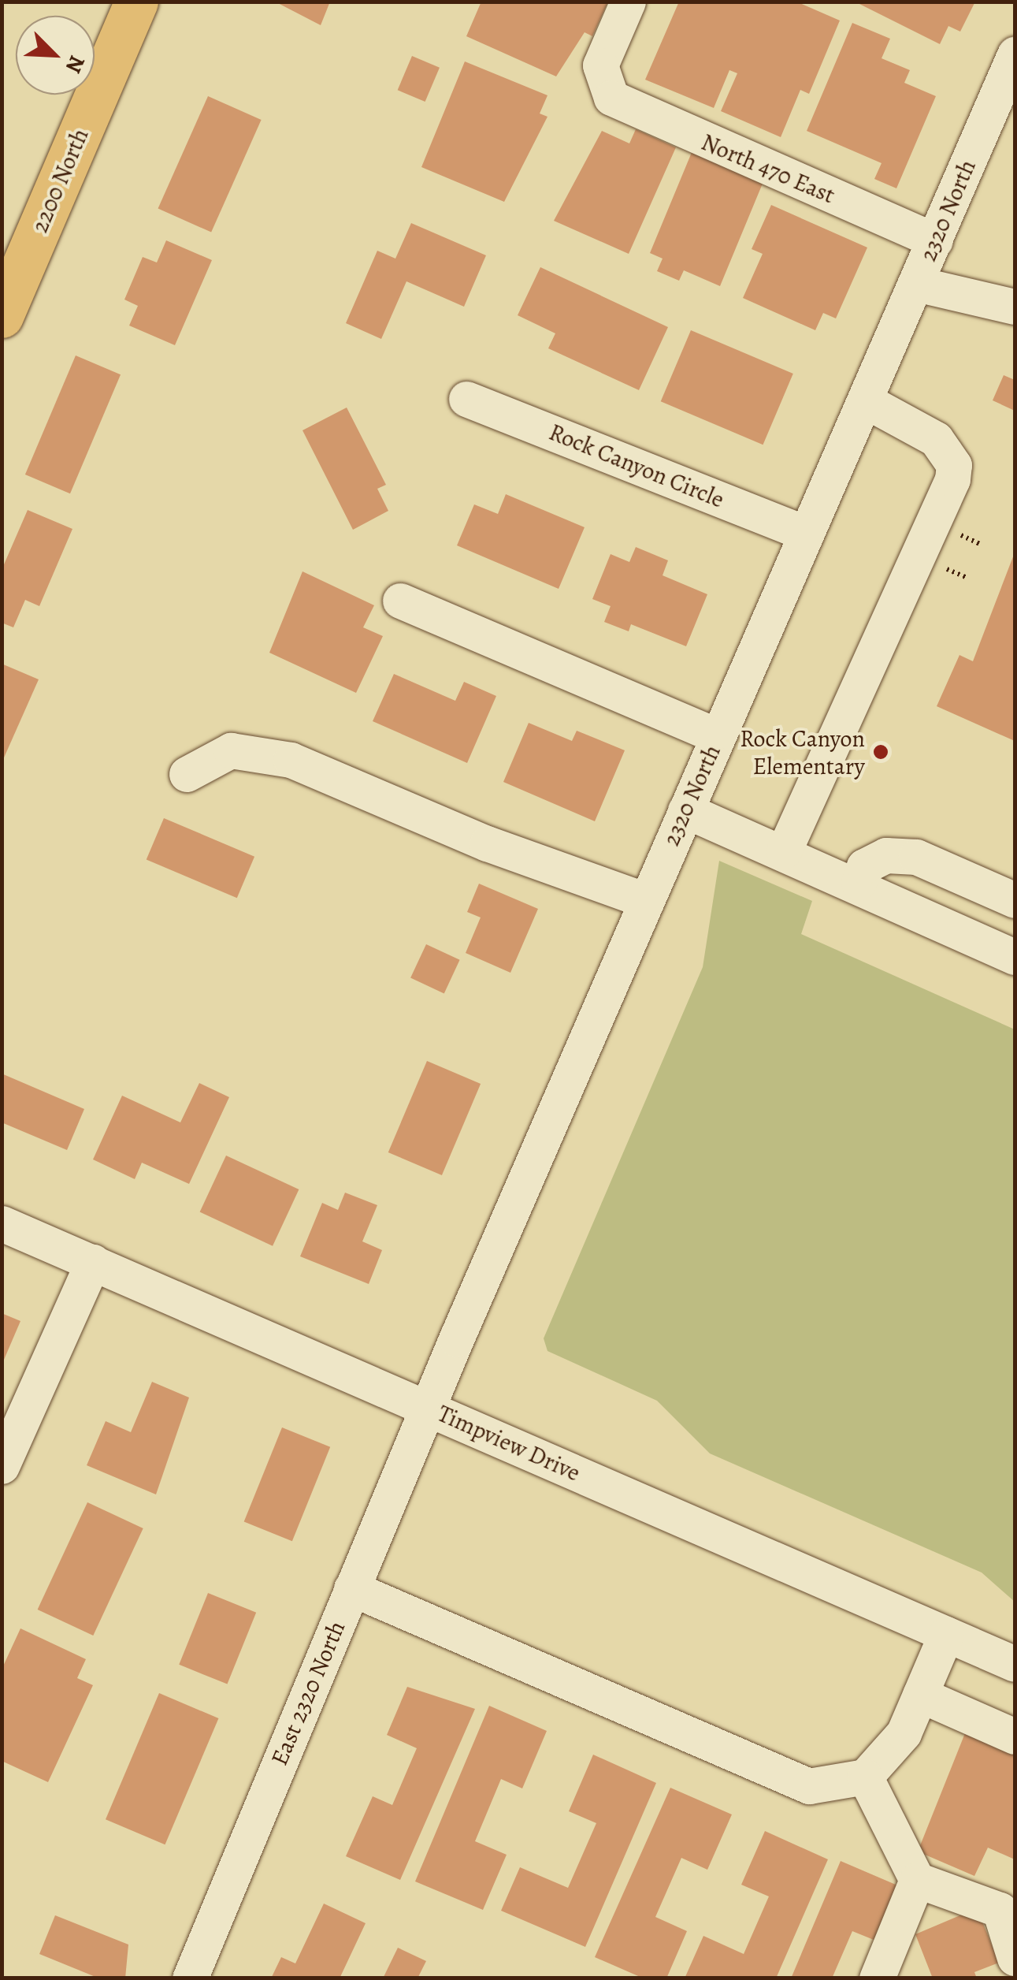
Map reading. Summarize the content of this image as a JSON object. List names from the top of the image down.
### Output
{
  "streets": {
    "main road": ["2200 North"],
    "street": [
      "North 470 East",
      "2320 North",
      "Rock Canyon Circle",
      "Timpview Drive",
      "East 2320 North"
    ]
  },
  "crossings": [
    ["North 470 East", "2320 North"],
    ["2320 North", "Rock Canyon Circle"],
    ["2320 North", "Timpview Drive"],
    ["2320 North", "East 2320 North"],
    ["Timpview Drive", "East 2320 North"]
  ],
  "places": ["Rock Canyon Elementary"],
  "north": "bottom right"
}
